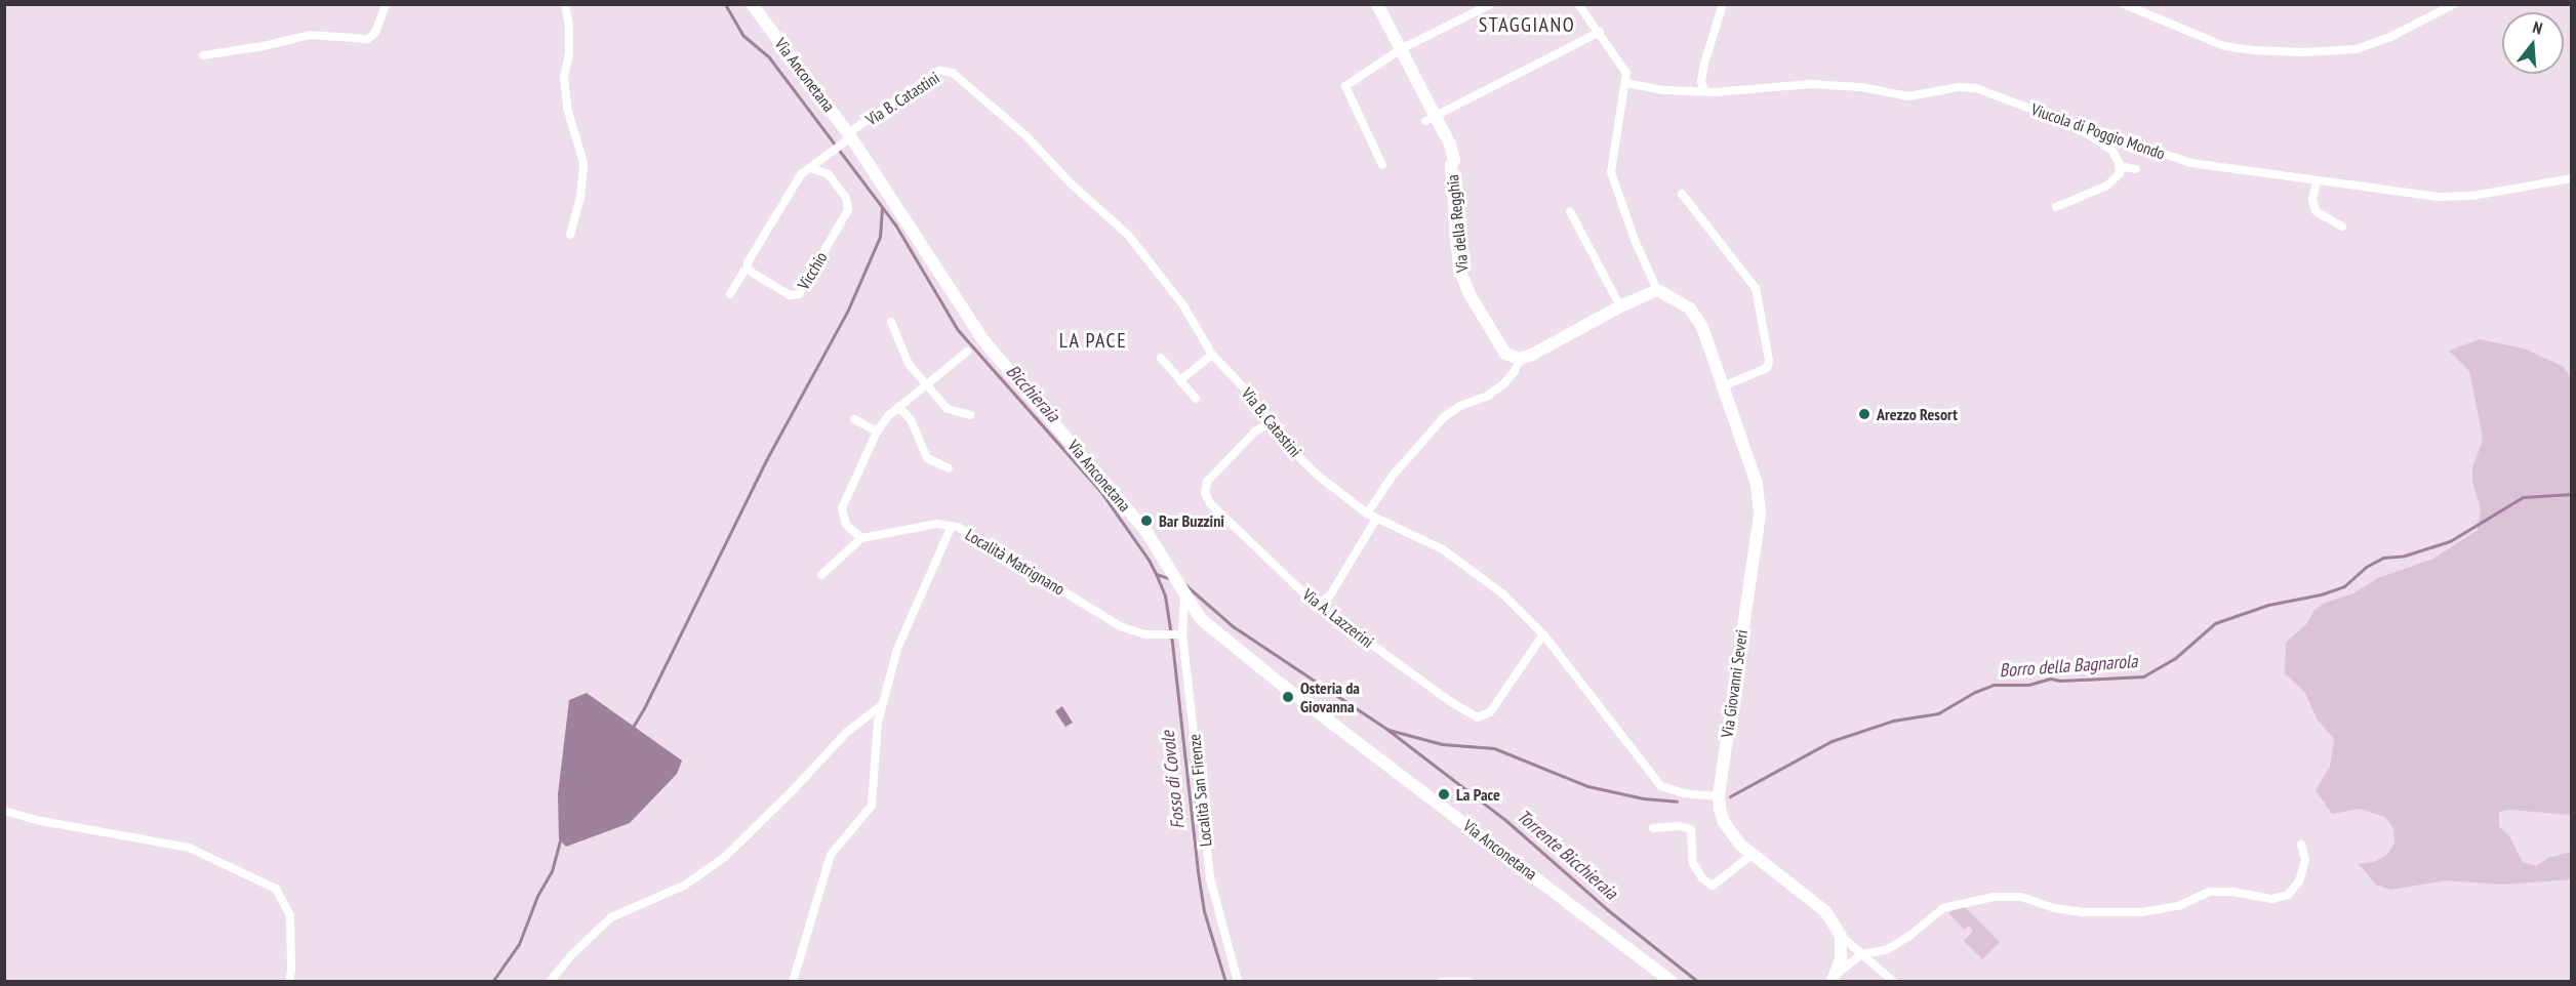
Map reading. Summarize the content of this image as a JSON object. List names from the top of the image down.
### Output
{
  "streets": {
    "main road": ["Via Anconetana", "Via della Regghia", "Via Giovanni Severi"],
    "street": [
      "Via B. Catastini",
      "Viucola di Poggio Mondo",
      "Vicchio",
      "Località Matrignano",
      "Via A. Lazzerini",
      "Località San Firenze"
    ]
  },
  "crossings": [
    ["Via Anconetana", "Via B. Catastini"],
    ["Via Anconetana", "Località San Firenze"],
    ["Via B. Catastini", "Via A. Lazzerini"],
    ["Via B. Catastini", "Via Giovanni Severi"],
    ["Località Matrignano", "Località San Firenze"]
  ],
  "districts": ["STAGGIANO", "LA PACE"],
  "water": [
    "Bicchieraia",
    "Borro della Bagnarola",
    "Fosso di Covole",
    "Torrente Bicchieraia"
  ],
  "places": [
    "Arezzo Resort",
    "Bar Buzzini",
    "Osteria da Giovanna",
    "La Pace"
  ],
  "north": "top"
}
